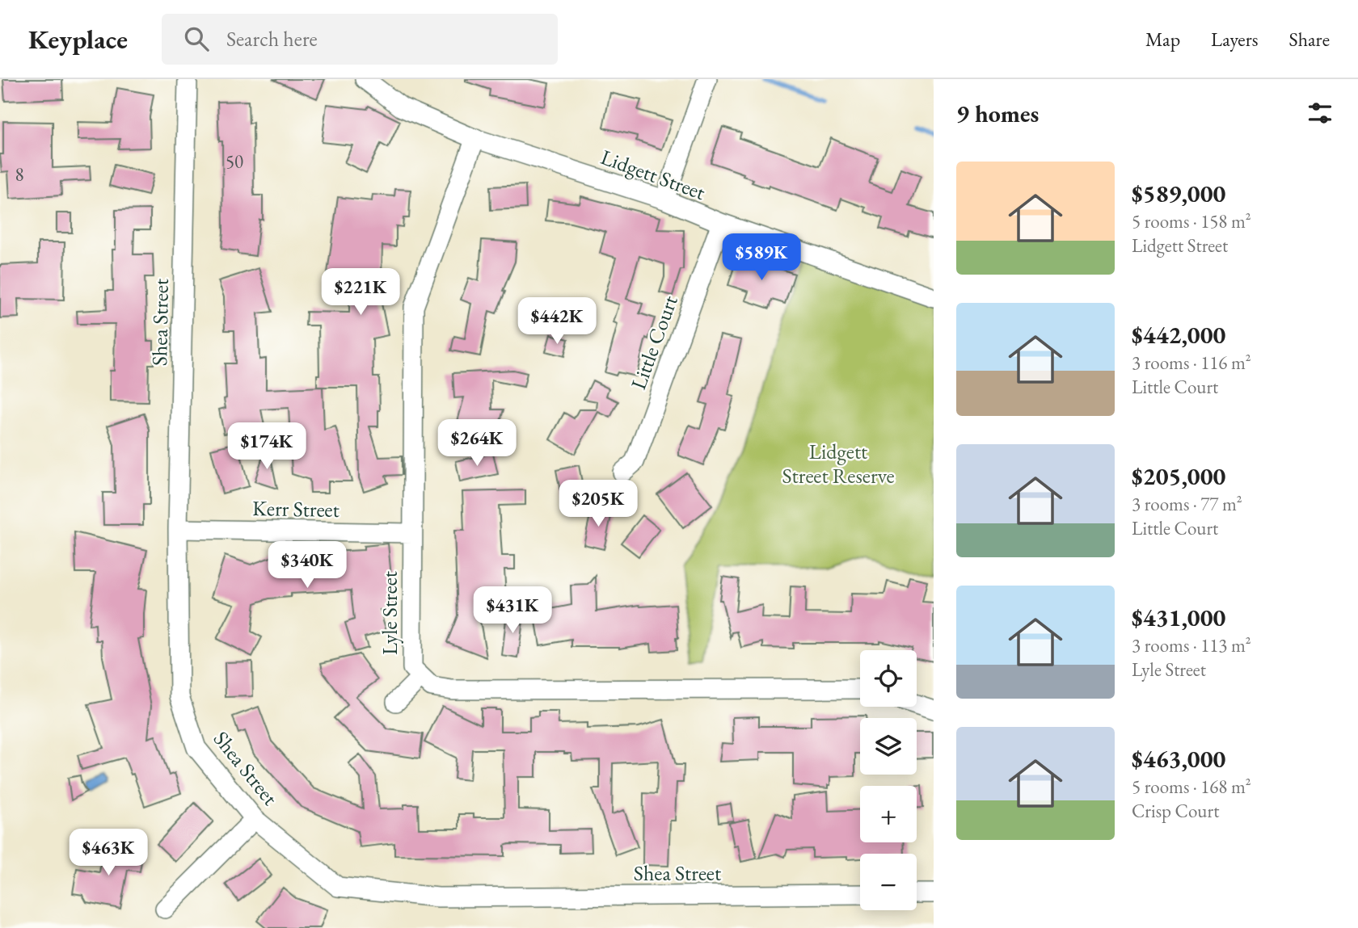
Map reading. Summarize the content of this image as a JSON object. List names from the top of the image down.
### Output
{
  "streets": {
    "street": [
      "Lidgett Street",
      "Shea Street",
      "Little Court",
      "Kerr Street",
      "Lyle Street"
    ]
  },
  "crossings": [
    ["Lidgett Street", "Little Court"],
    ["Lidgett Street", "Lyle Street"],
    ["Shea Street", "Kerr Street"],
    ["Kerr Street", "Lyle Street"]
  ],
  "parks": ["Lidgett Street Reserve"],
  "house_numbers": ["50", "8"],
  "page": {
    "header": "Keyplace",
    "search": "Search here",
    "nav": ["Map", "Layers", "Share"],
    "heading": "9 homes",
    "list": [
      {
        "name": "$589,000",
        "note": "5 rooms · 158 m² · Lidgett Street"
      },
      {
        "name": "$442,000",
        "note": "3 rooms · 116 m² · Little Court"
      },
      {
        "name": "$205,000",
        "note": "3 rooms · 77 m² · Little Court"
      },
      {
        "name": "$431,000",
        "note": "3 rooms · 113 m² · Lyle Street"
      },
      {
        "name": "$463,000",
        "note": "5 rooms · 168 m² · Crisp Court"
      }
    ],
    "price": [
      "$589K",
      "$221K",
      "$442K",
      "$264K",
      "$174K",
      "$205K",
      "$340K",
      "$431K",
      "$463K"
    ],
    "map_buttons": ["+", "−"]
  }
}
